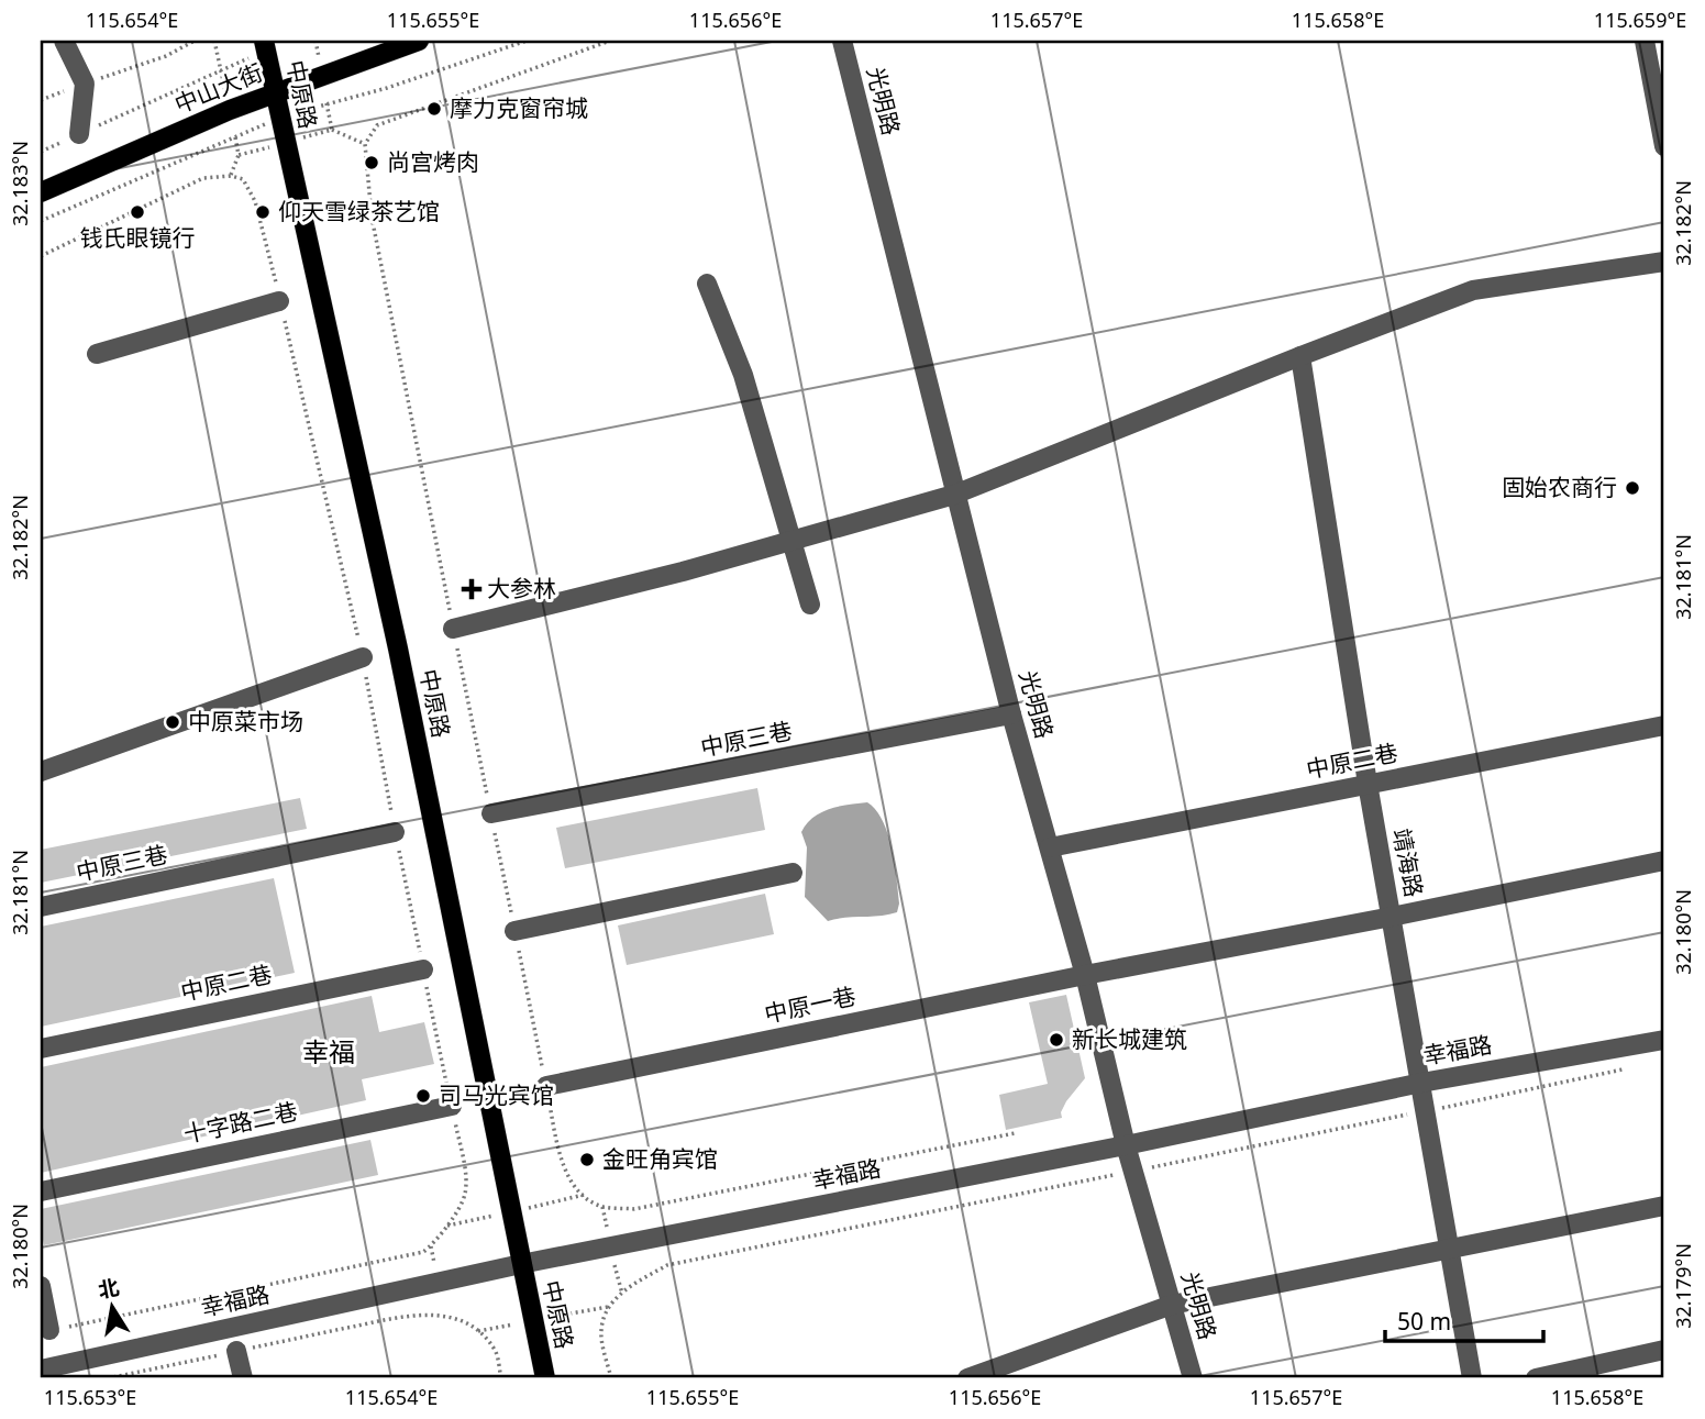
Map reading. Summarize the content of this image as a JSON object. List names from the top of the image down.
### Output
{
  "streets": {
    "main road": ["中山大街", "中原路"],
    "street": [
      "光明路",
      "中原三巷",
      "中原二巷",
      "靖海路",
      "中原一巷",
      "幸福路",
      "十字路二巷"
    ]
  },
  "crossings": [
    ["中山大街", "中原路"],
    ["中原路", "幸福路"],
    ["光明路", "中原三巷"],
    ["光明路", "中原二巷"],
    ["光明路", "中原一巷"],
    ["光明路", "幸福路"],
    ["中原二巷", "靖海路"],
    ["靖海路", "中原一巷"],
    ["靖海路", "幸福路"]
  ],
  "districts": ["幸福"],
  "places": {
    "other": [
      "摩力克窗帘城",
      "尚宫烤肉",
      "钱氏眼镜行",
      "仰天雪绿茶艺馆",
      "固始农商行",
      "中原菜市场",
      "新长城建筑",
      "司马光宾馆",
      "金旺角宾馆"
    ],
    "health": ["大参林"]
  },
  "scale_bar": "50 m",
  "north": "top",
  "coordinates": [
    "115.654°E",
    "115.655°E",
    "115.656°E",
    "115.657°E",
    "115.658°E",
    "115.659°E",
    "32.183°N",
    "32.182°N",
    "32.181°N",
    "32.180°N",
    "32.179°N",
    "115.653°E"
  ]
}
